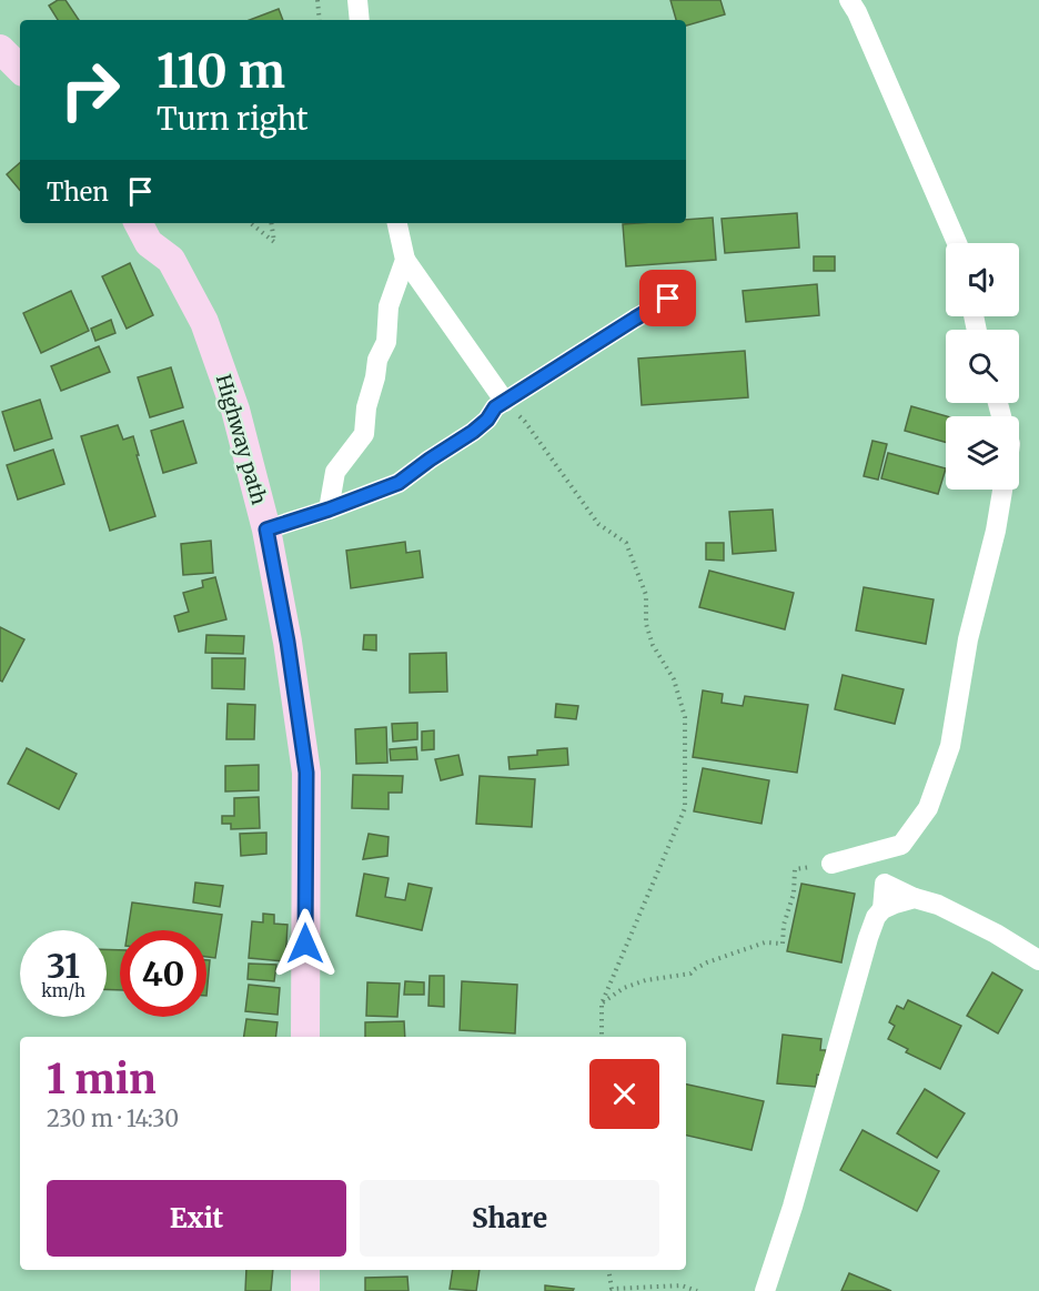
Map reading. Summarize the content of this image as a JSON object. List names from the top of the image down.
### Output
{
  "streets": {
    "street": ["Highway path"]
  },
  "page": {
    "turn": ["110 m", "Turn right"],
    "then": "Then",
    "speed": "31 km/h",
    "limit": "40",
    "heading": ["1 min", "230 m · 14:30"],
    "buttons": ["Exit", "Share"]
  }
}
